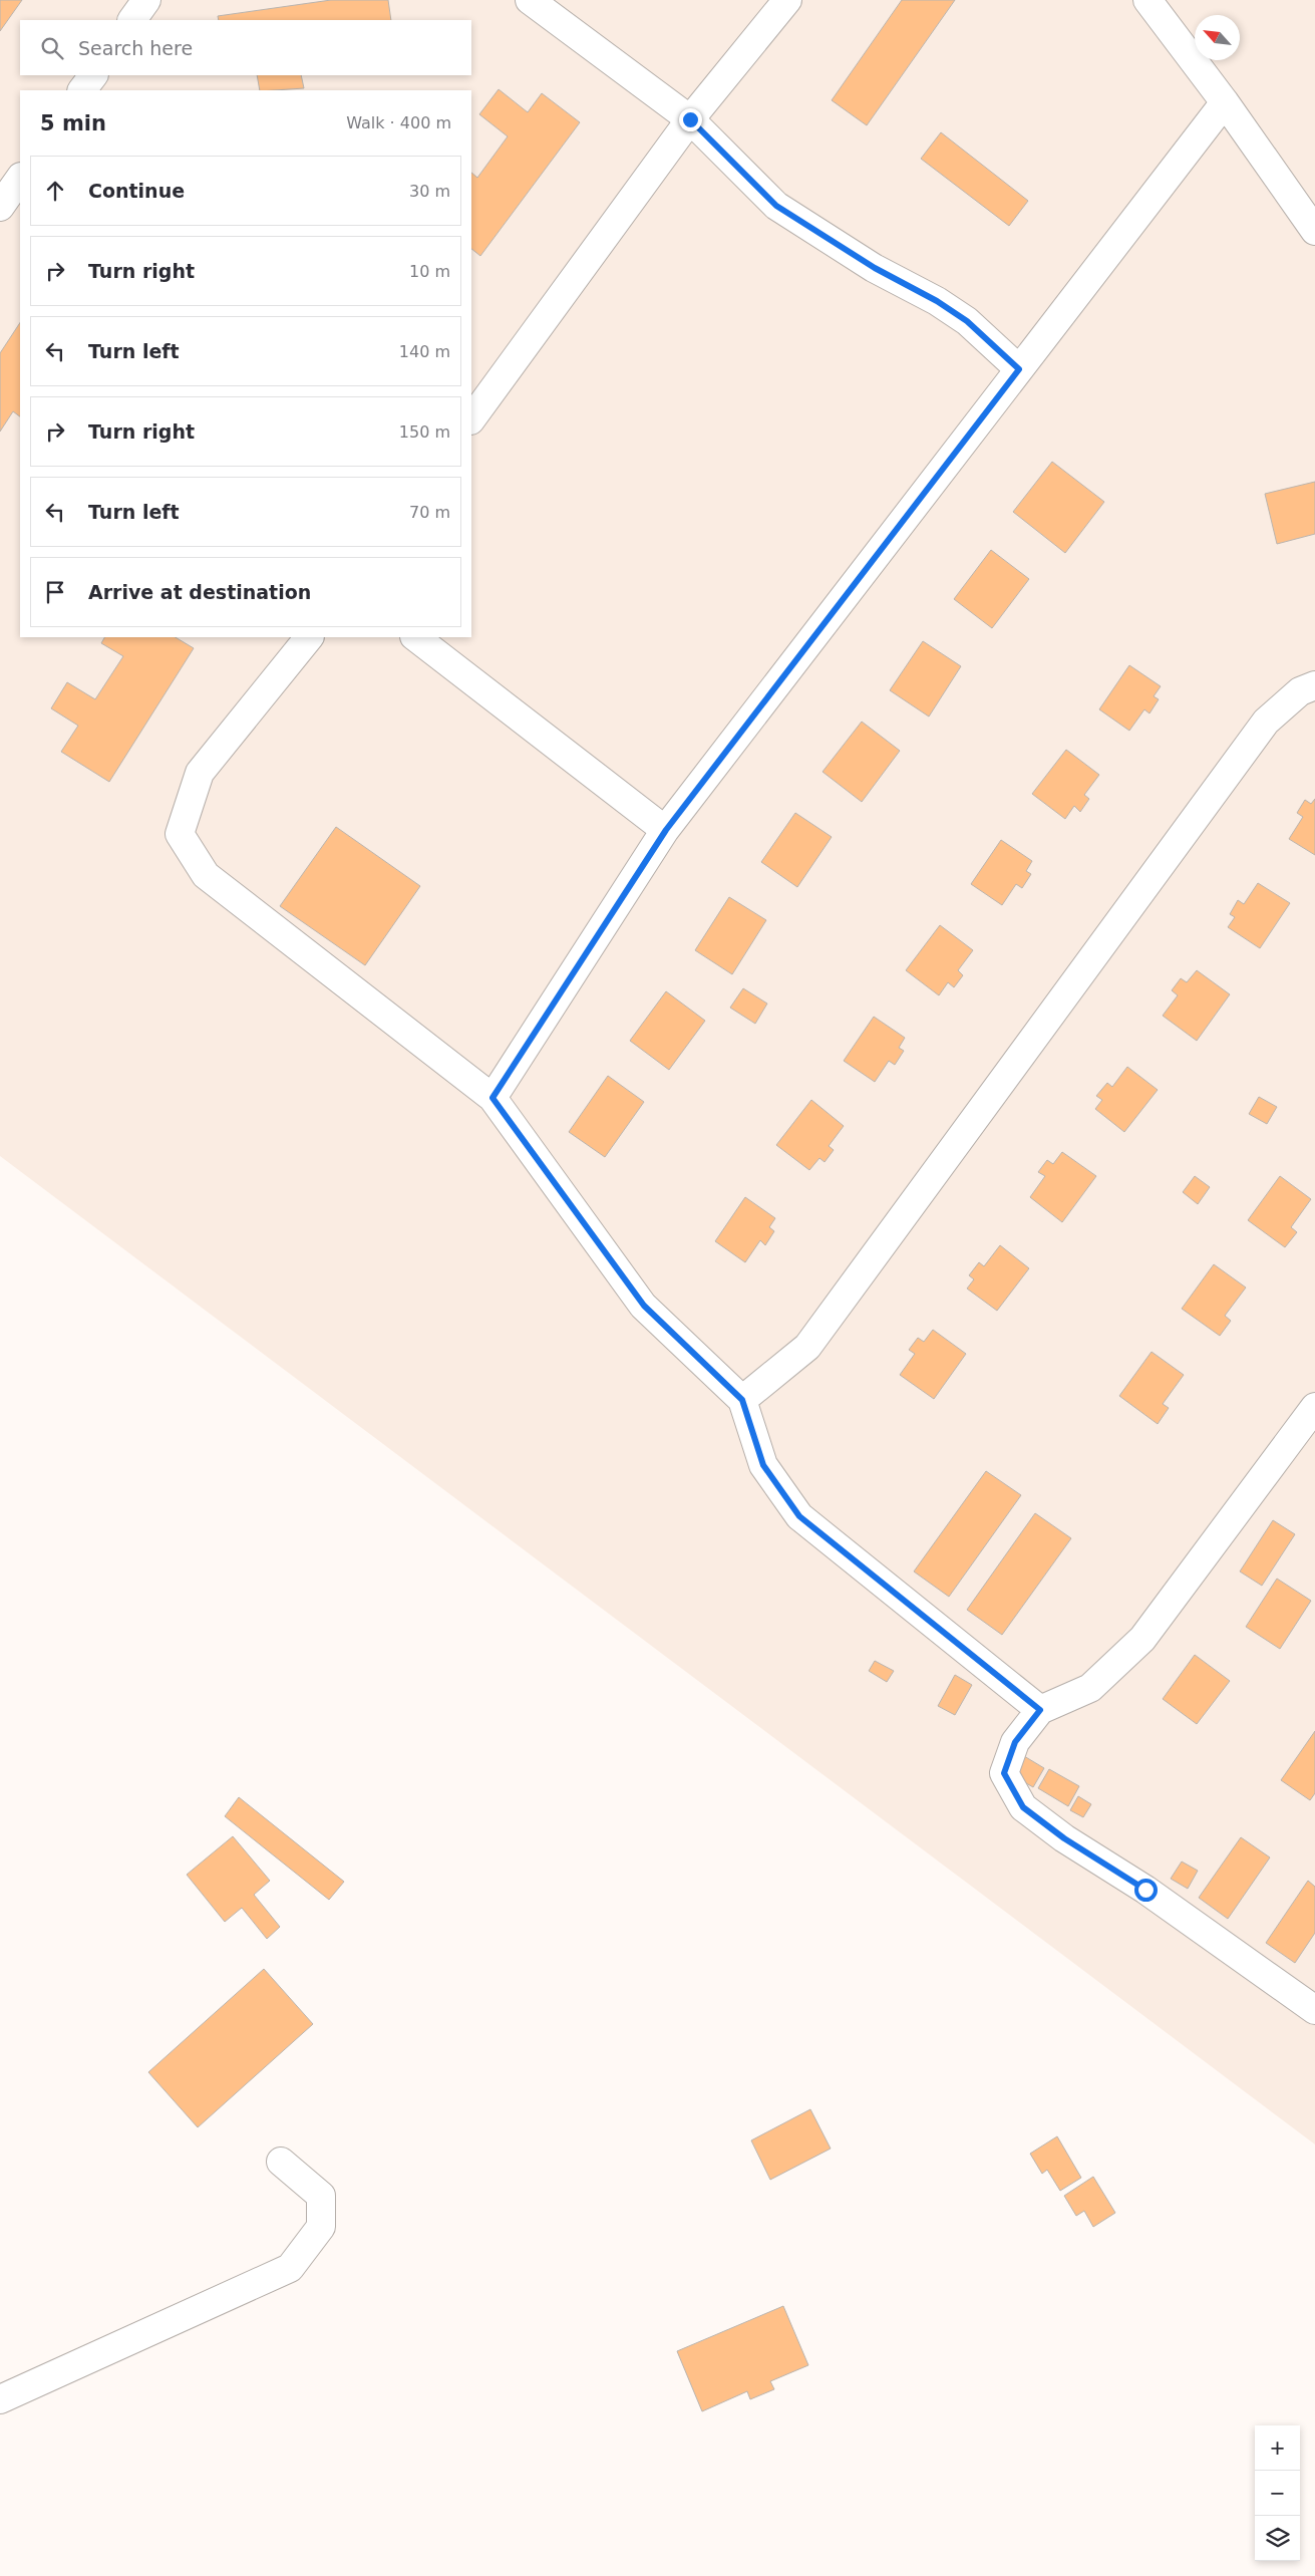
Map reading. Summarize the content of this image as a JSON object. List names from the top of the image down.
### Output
{
  "north": "top left",
  "page": {
    "search": "Search here",
    "heading": ["5 min", "Walk · 400 m"],
    "list": [
      ["Continue", "30 m"],
      ["Turn right", "10 m"],
      ["Turn left", "140 m"],
      ["Turn right", "150 m"],
      ["Turn left", "70 m"],
      "Arrive at destination"
    ],
    "map_buttons": ["+", "−"]
  }
}
